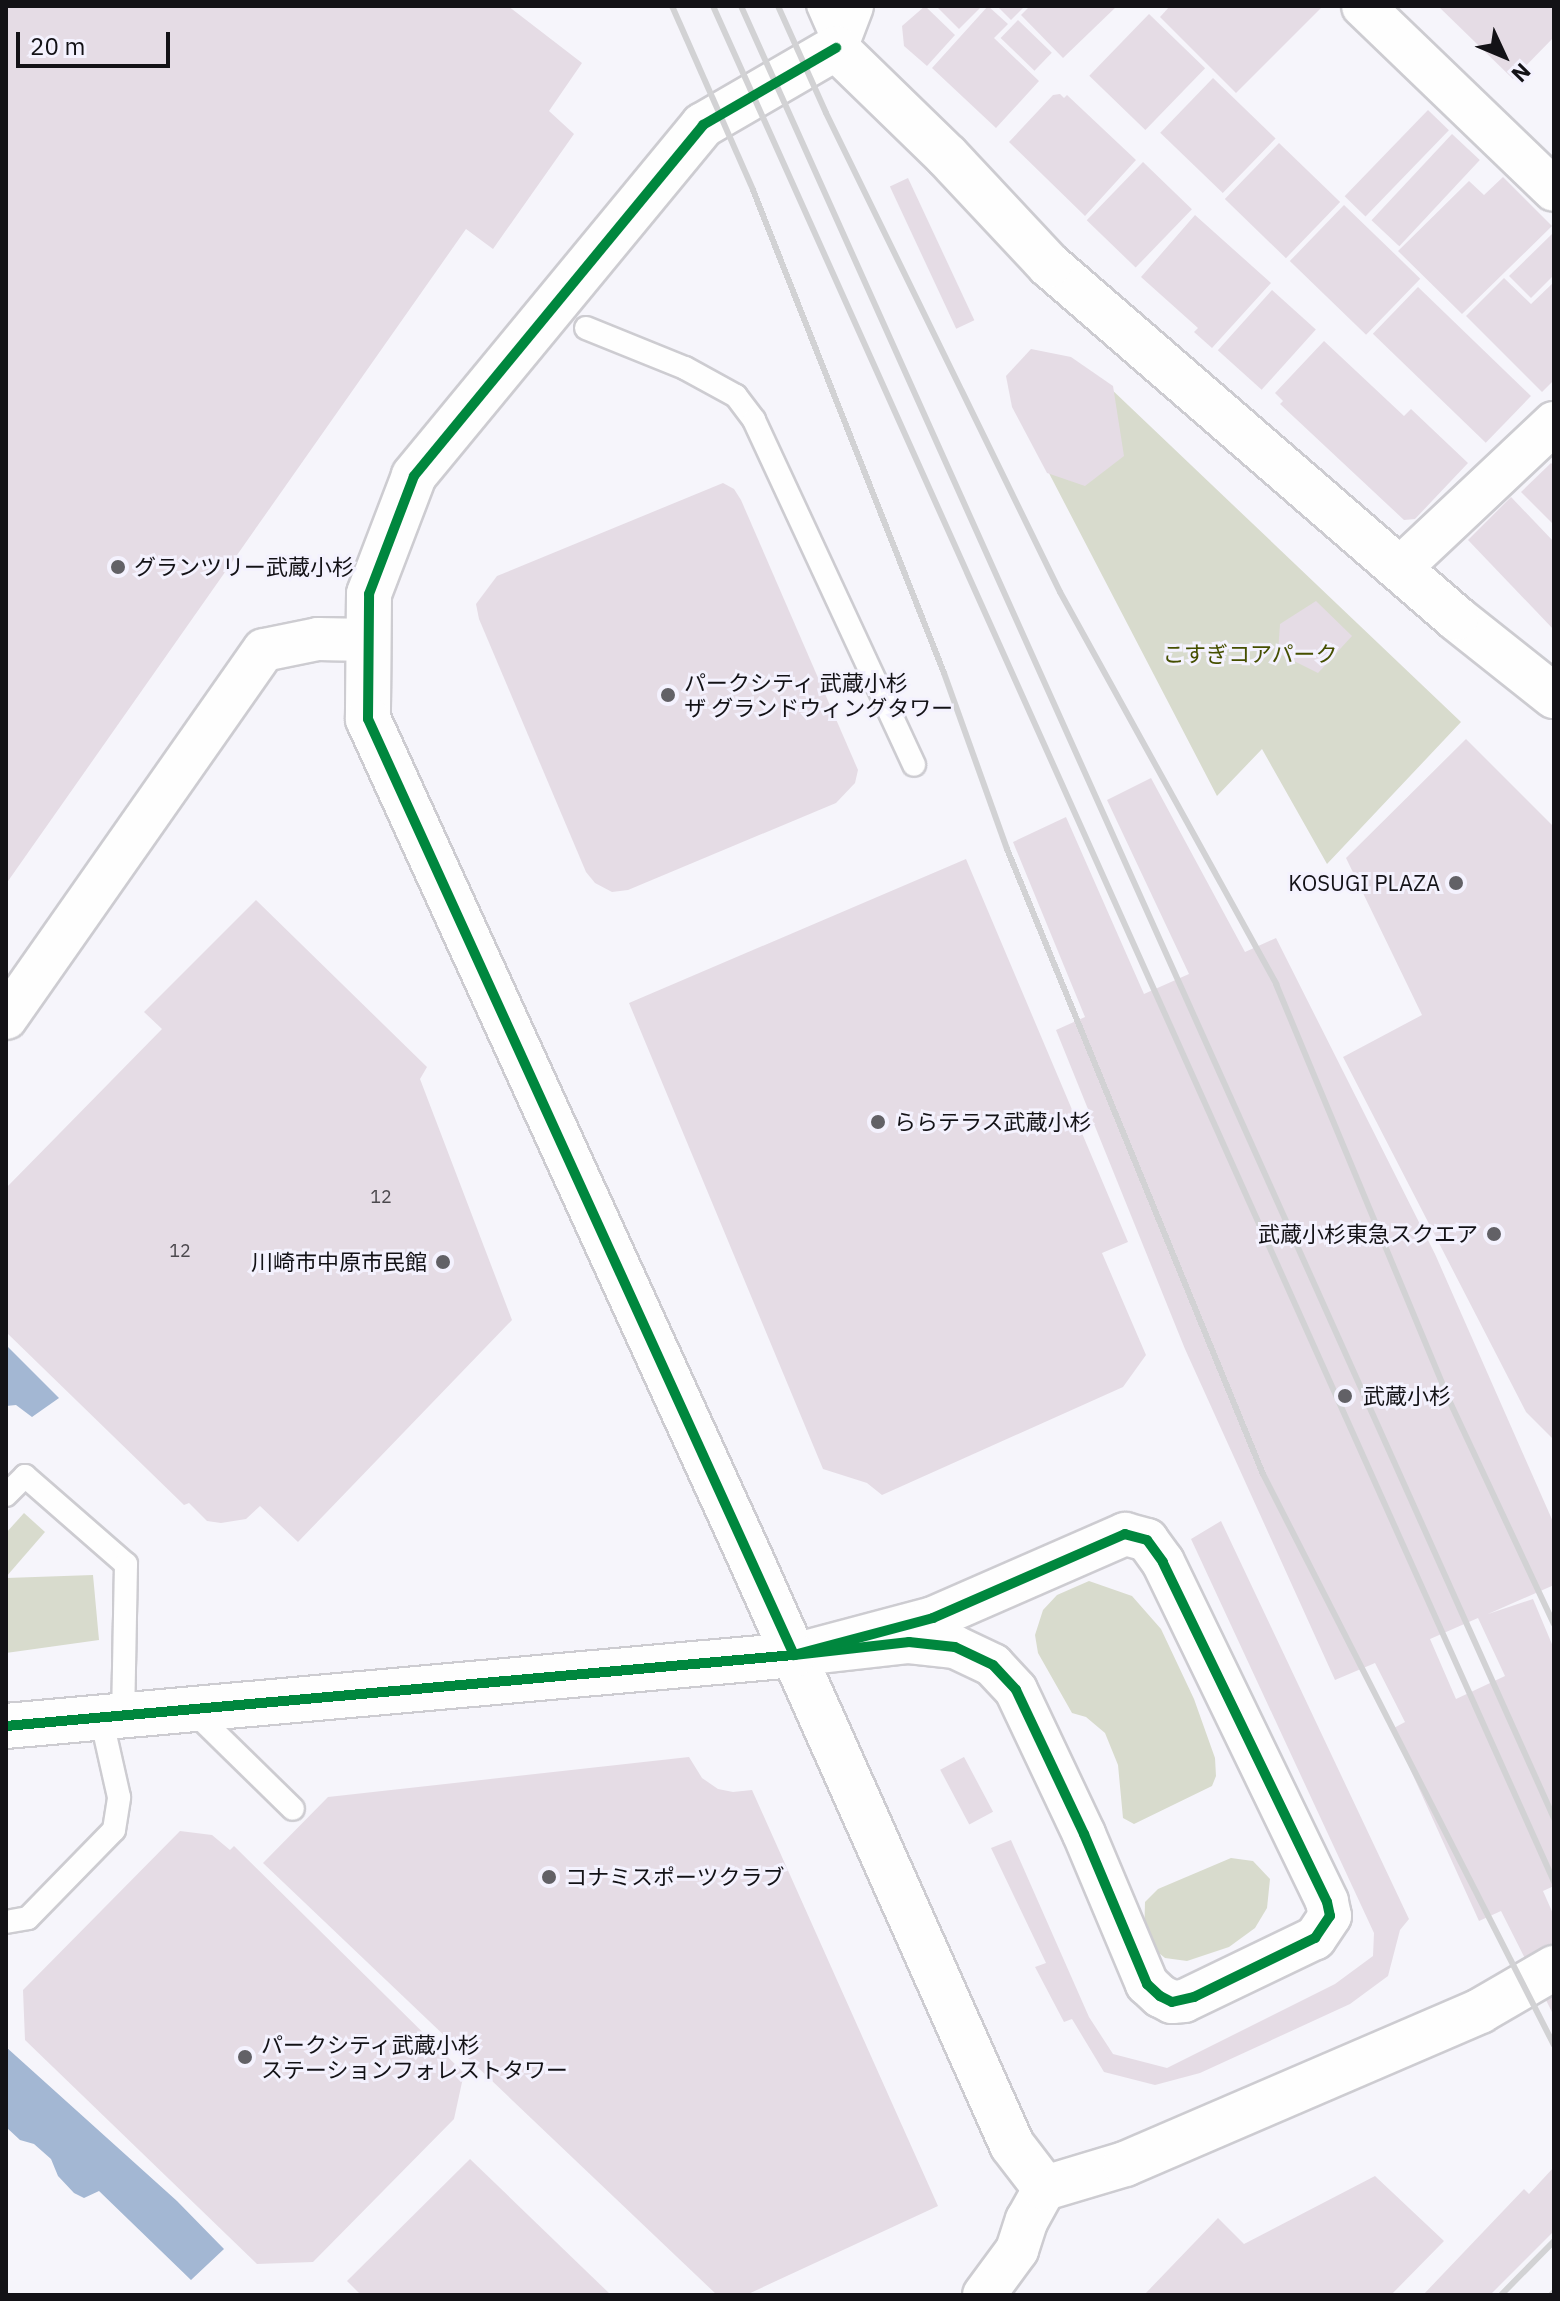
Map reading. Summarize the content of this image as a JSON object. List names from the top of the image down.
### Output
{
  "parks": ["こすぎコアパーク"],
  "places": [
    "グランツリー武蔵小杉",
    "パークシティ 武蔵小杉 ザ グランドウィングタワー",
    "KOSUGI PLAZA",
    "ららテラス武蔵小杉",
    "武蔵小杉東急スクエア",
    "川崎市中原市民館",
    "武蔵小杉",
    "コナミスポーツクラブ",
    "パークシティ武蔵小杉 ステーションフォレストタワー"
  ],
  "house_numbers": ["12", "12"],
  "scale_bar": "20 m",
  "north": "bottom right"
}
